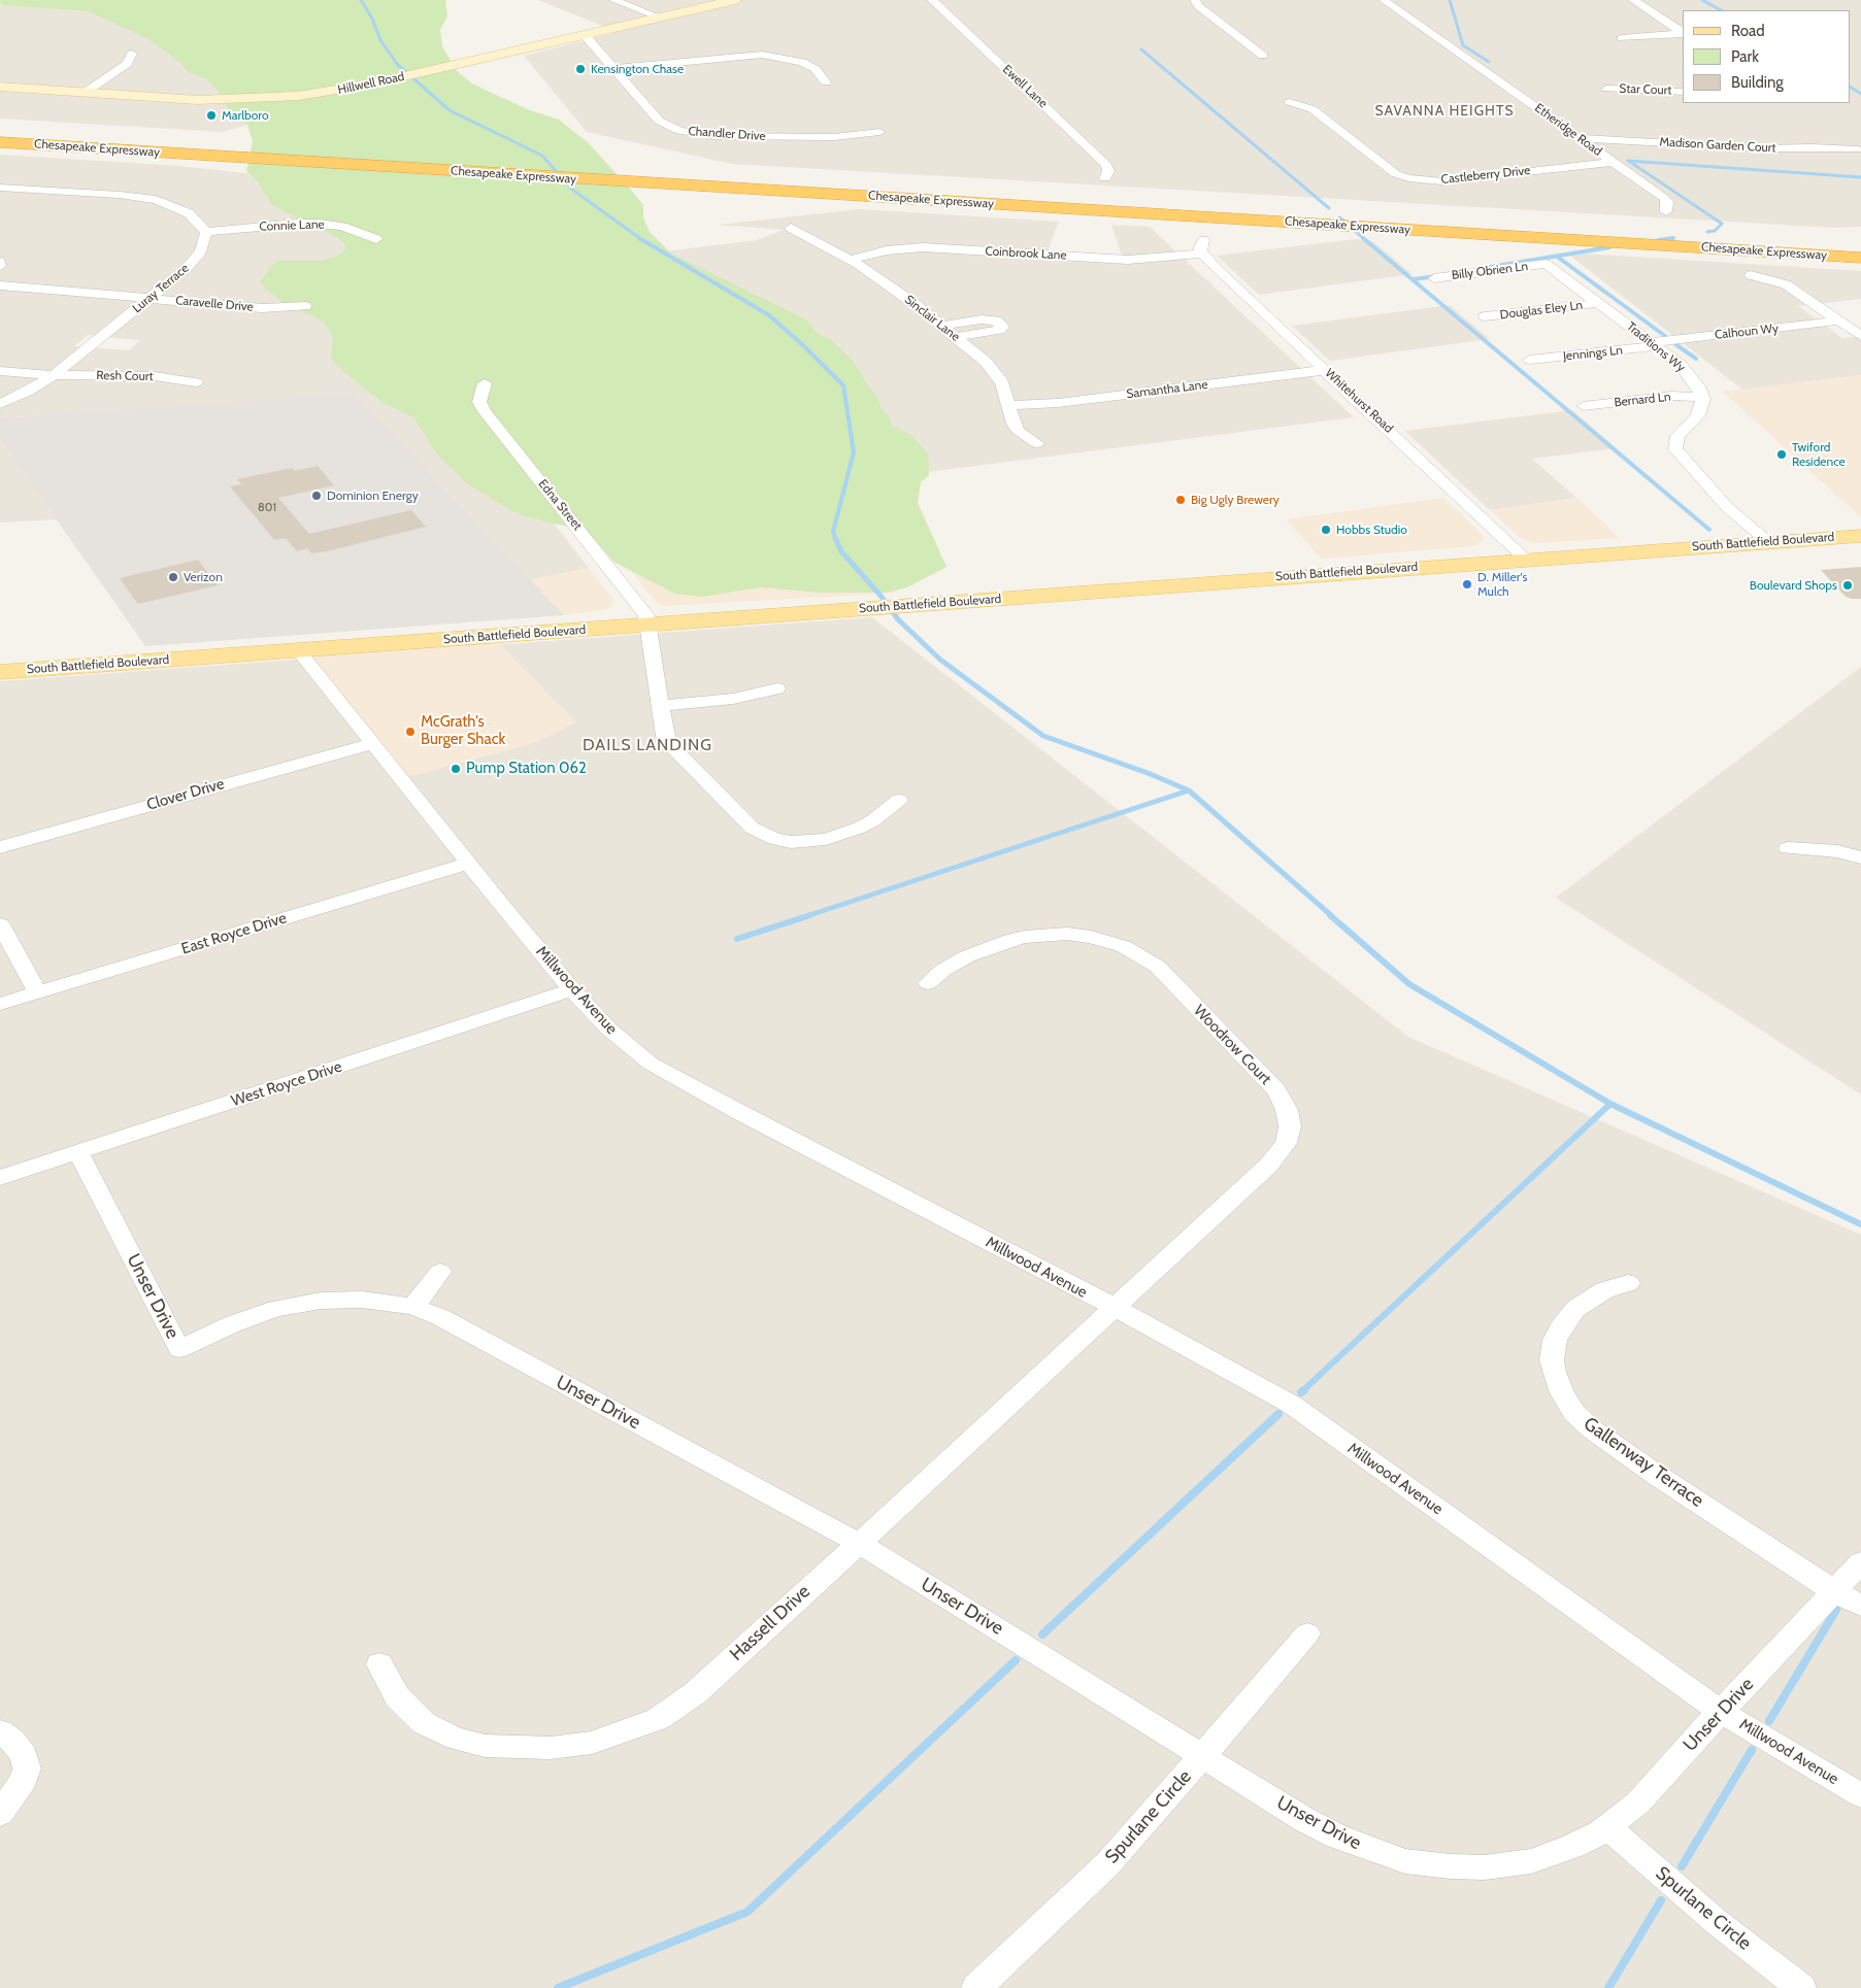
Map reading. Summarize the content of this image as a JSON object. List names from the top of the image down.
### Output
{
  "streets": {
    "highway": ["Chesapeake Expressway"],
    "main road": ["South Battlefield Boulevard"],
    "street": [
      "Hillwell Road",
      "Ewell Lane",
      "Star Court",
      "Etheridge Road",
      "Chandler Drive",
      "Madison Garden Court",
      "Castleberry Drive",
      "Connie Lane",
      "Coinbrook Lane",
      "Billy Obrien Ln",
      "Luray Terrace",
      "Caravelle Drive",
      "Douglas Eley Ln",
      "Sinclair Lane",
      "Calhoun Wy",
      "Traditions Wy",
      "Jennings Ln",
      "Resh Court",
      "Samantha Lane",
      "Bernard Ln",
      "Whitehurst Road",
      "Edna Street",
      "Clover Drive",
      "East Royce Drive",
      "Millwood Avenue",
      "Woodrow Court",
      "West Royce Drive",
      "Unser Drive",
      "Gallenway Terrace",
      "Hassell Drive",
      "Spurlane Circle"
    ]
  },
  "crossings": [
    ["Hillwell Road", "Chandler Drive"],
    ["Etheridge Road", "Madison Garden Court"],
    ["Etheridge Road", "Castleberry Drive"],
    ["Connie Lane", "Luray Terrace"],
    ["Coinbrook Lane", "Sinclair Lane"],
    ["Coinbrook Lane", "Whitehurst Road"],
    ["Billy Obrien Ln", "Traditions Wy"],
    ["Luray Terrace", "Caravelle Drive"],
    ["Luray Terrace", "Resh Court"],
    ["Douglas Eley Ln", "Traditions Wy"],
    ["Sinclair Lane", "Samantha Lane"],
    ["Calhoun Wy", "Traditions Wy"],
    ["Calhoun Wy", "Jennings Ln"],
    ["Traditions Wy", "Jennings Ln"],
    ["Traditions Wy", "Bernard Ln"],
    ["Samantha Lane", "Whitehurst Road"],
    ["Whitehurst Road", "South Battlefield Boulevard"],
    ["Edna Street", "South Battlefield Boulevard"],
    ["South Battlefield Boulevard", "Millwood Avenue"],
    ["Clover Drive", "Millwood Avenue"],
    ["East Royce Drive", "Millwood Avenue"],
    ["Millwood Avenue", "Woodrow Court"],
    ["Millwood Avenue", "West Royce Drive"],
    ["Millwood Avenue", "Unser Drive"],
    ["Millwood Avenue", "Hassell Drive"],
    ["Woodrow Court", "Hassell Drive"],
    ["West Royce Drive", "Unser Drive"],
    ["Unser Drive", "Gallenway Terrace"],
    ["Unser Drive", "Hassell Drive"],
    ["Unser Drive", "Spurlane Circle"]
  ],
  "districts": ["SAVANNA HEIGHTS", "DAILS LANDING"],
  "places": [
    "Kensington Chase",
    "Marlboro",
    "Twiford Residence",
    "Dominion Energy",
    "Big Ugly Brewery",
    "Hobbs Studio",
    "Verizon",
    "D. Miller's Mulch",
    "Boulevard Shops",
    "McGrath's Burger Shack",
    "Pump Station 062"
  ],
  "house_numbers": ["801"],
  "legend": ["Road", "Park", "Building"]
}
